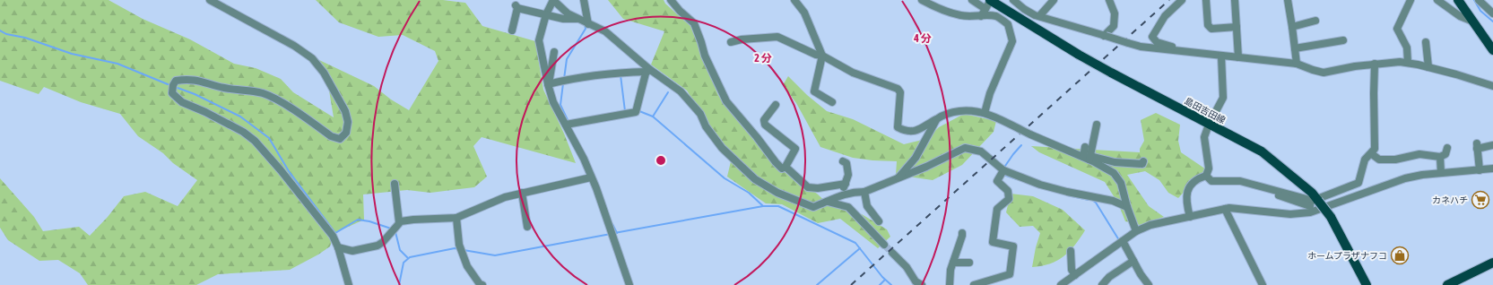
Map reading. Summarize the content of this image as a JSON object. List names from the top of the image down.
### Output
{
  "streets": {
    "main road": ["島田吉田線"]
  },
  "places": {
    "supermarket": ["カネハチ"],
    "shop": ["ホームプラザナフコ"]
  },
  "rings": ["4 分", "2 分"]
}
